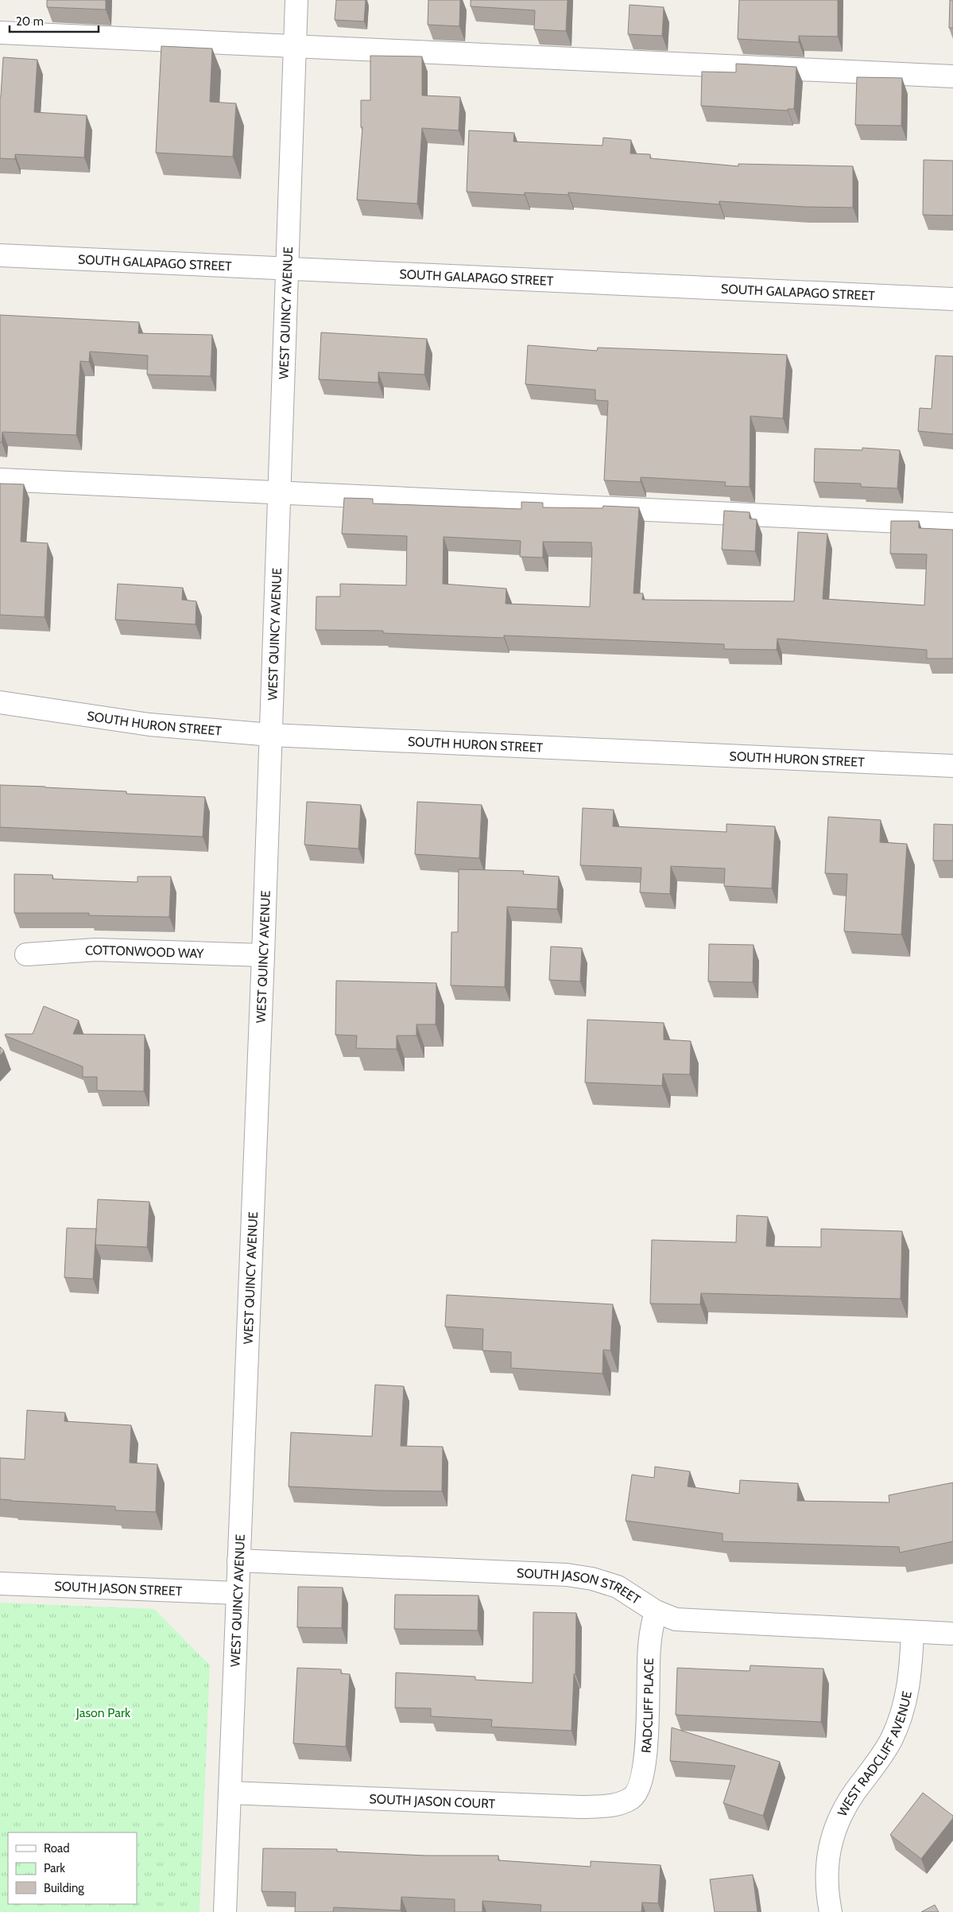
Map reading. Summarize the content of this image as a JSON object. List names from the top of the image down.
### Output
{
  "streets": {
    "street": [
      "SOUTH GALAPAGO STREET",
      "WEST QUINCY AVENUE",
      "SOUTH HURON STREET",
      "COTTONWOOD WAY",
      "SOUTH JASON STREET",
      "RADCLIFF PLACE",
      "WEST RADCLIFF AVENUE",
      "SOUTH JASON COURT"
    ]
  },
  "crossings": [
    ["SOUTH GALAPAGO STREET", "WEST QUINCY AVENUE"],
    ["WEST QUINCY AVENUE", "SOUTH HURON STREET"],
    ["WEST QUINCY AVENUE", "COTTONWOOD WAY"],
    ["WEST QUINCY AVENUE", "SOUTH JASON STREET"],
    ["WEST QUINCY AVENUE", "SOUTH JASON COURT"],
    ["SOUTH JASON STREET", "RADCLIFF PLACE"],
    ["SOUTH JASON STREET", "WEST RADCLIFF AVENUE"],
    ["RADCLIFF PLACE", "SOUTH JASON COURT"]
  ],
  "parks": ["Jason Park"],
  "legend": ["Road", "Park", "Building"],
  "scale_bar": "20 m"
}
